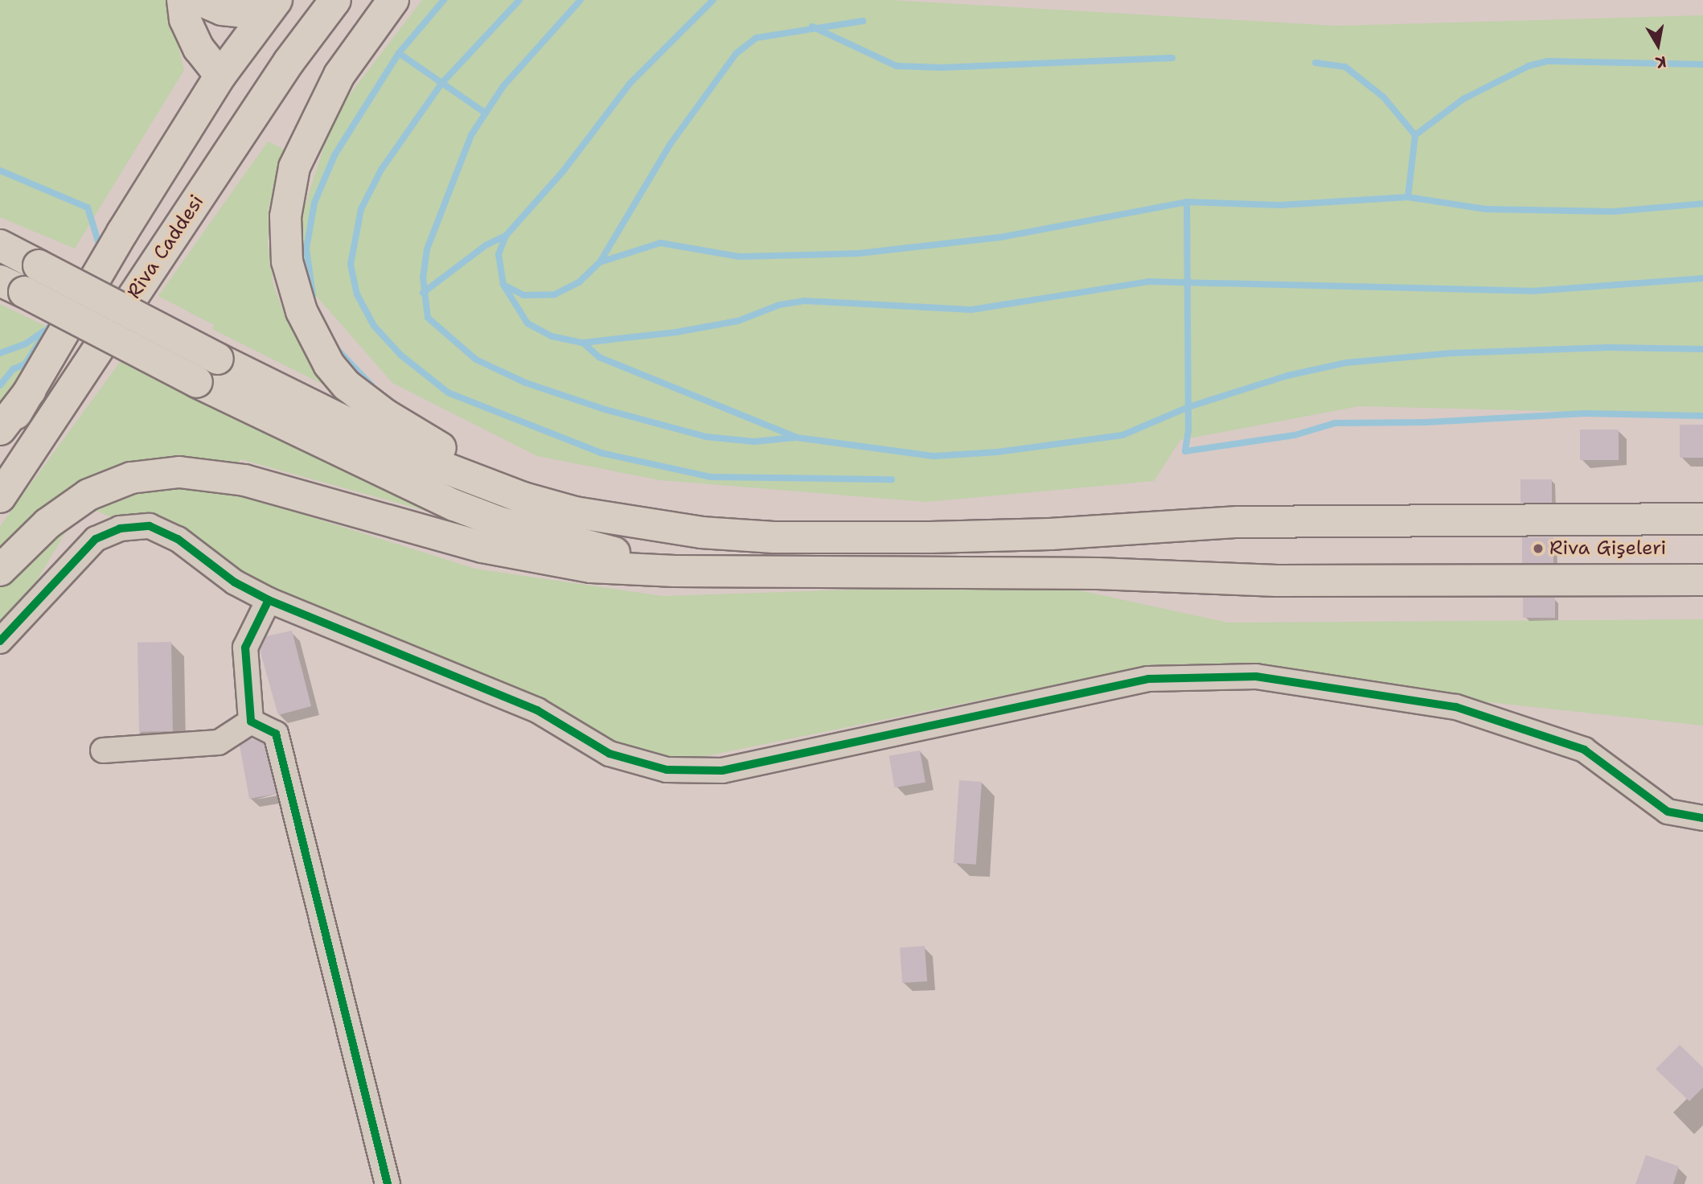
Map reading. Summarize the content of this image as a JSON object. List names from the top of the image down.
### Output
{
  "streets": {
    "main road": ["Riva Caddesi"]
  },
  "places": ["Riva Gişeleri"],
  "north": "bottom"
}
